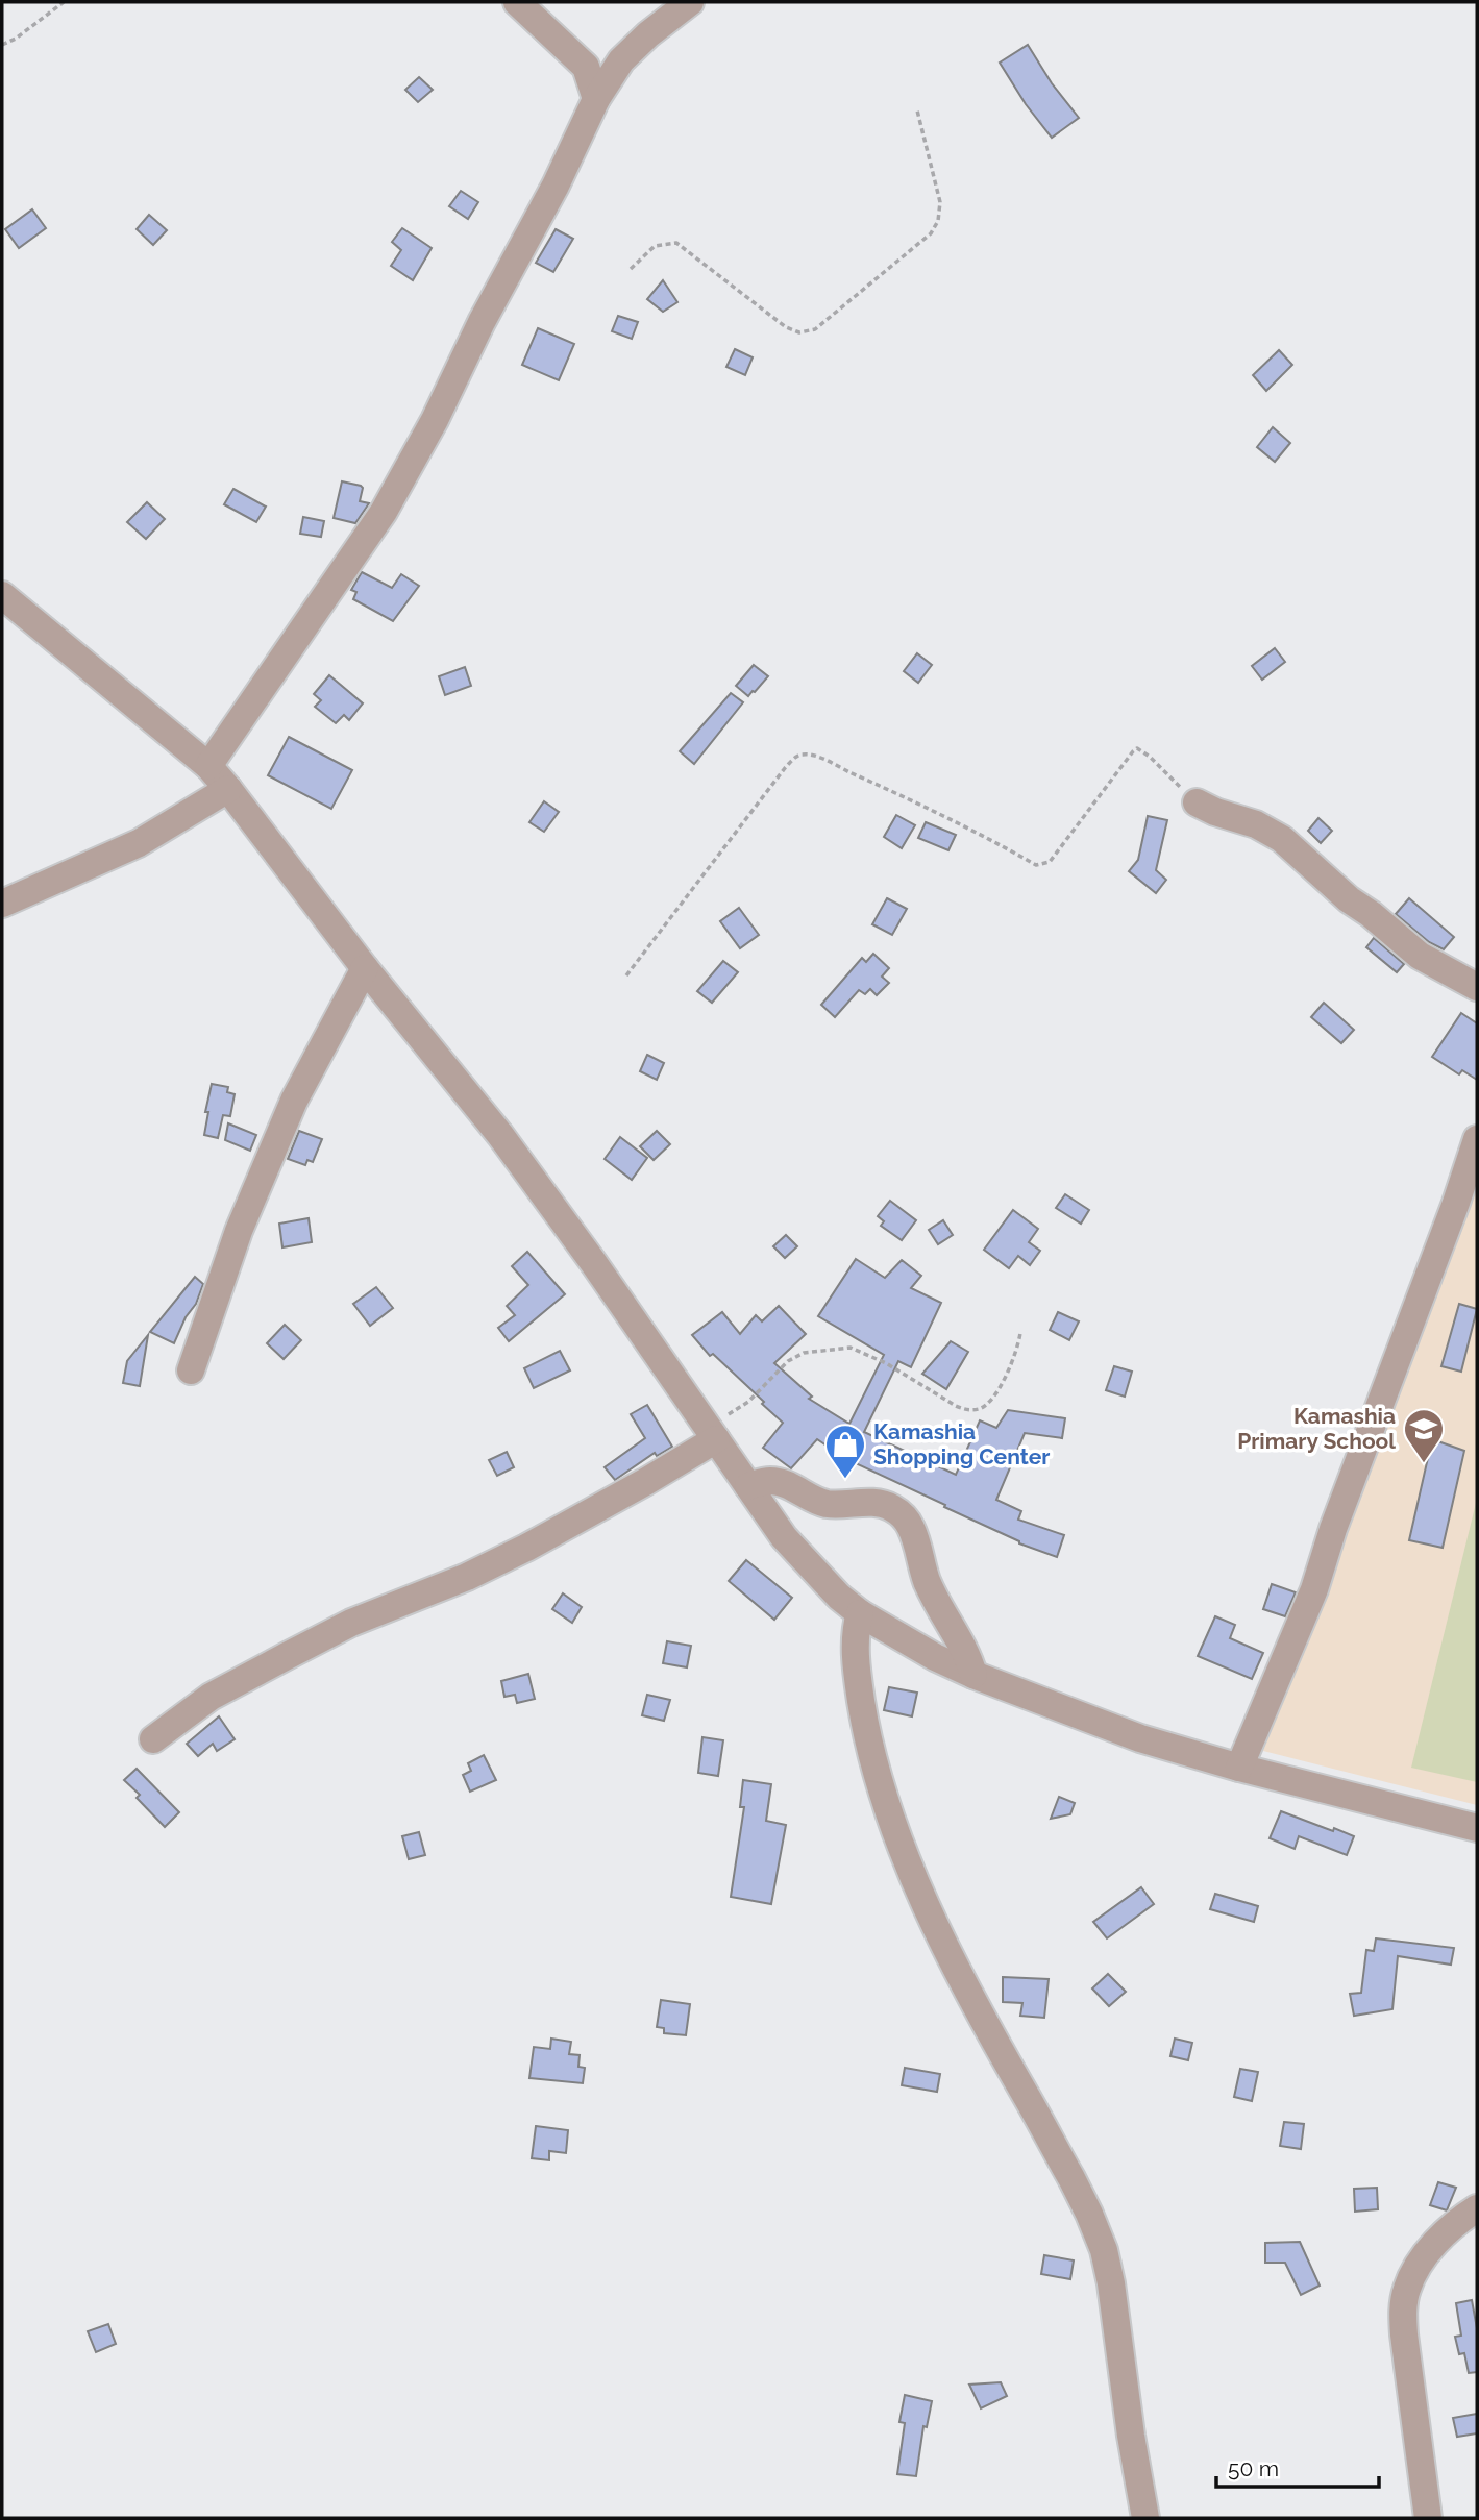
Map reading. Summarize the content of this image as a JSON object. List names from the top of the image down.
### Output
{
  "places": {
    "school or university": ["Kamashia Primary School"],
    "shop": ["Kamashia Shopping Center"]
  },
  "scale_bar": "50 m"
}
